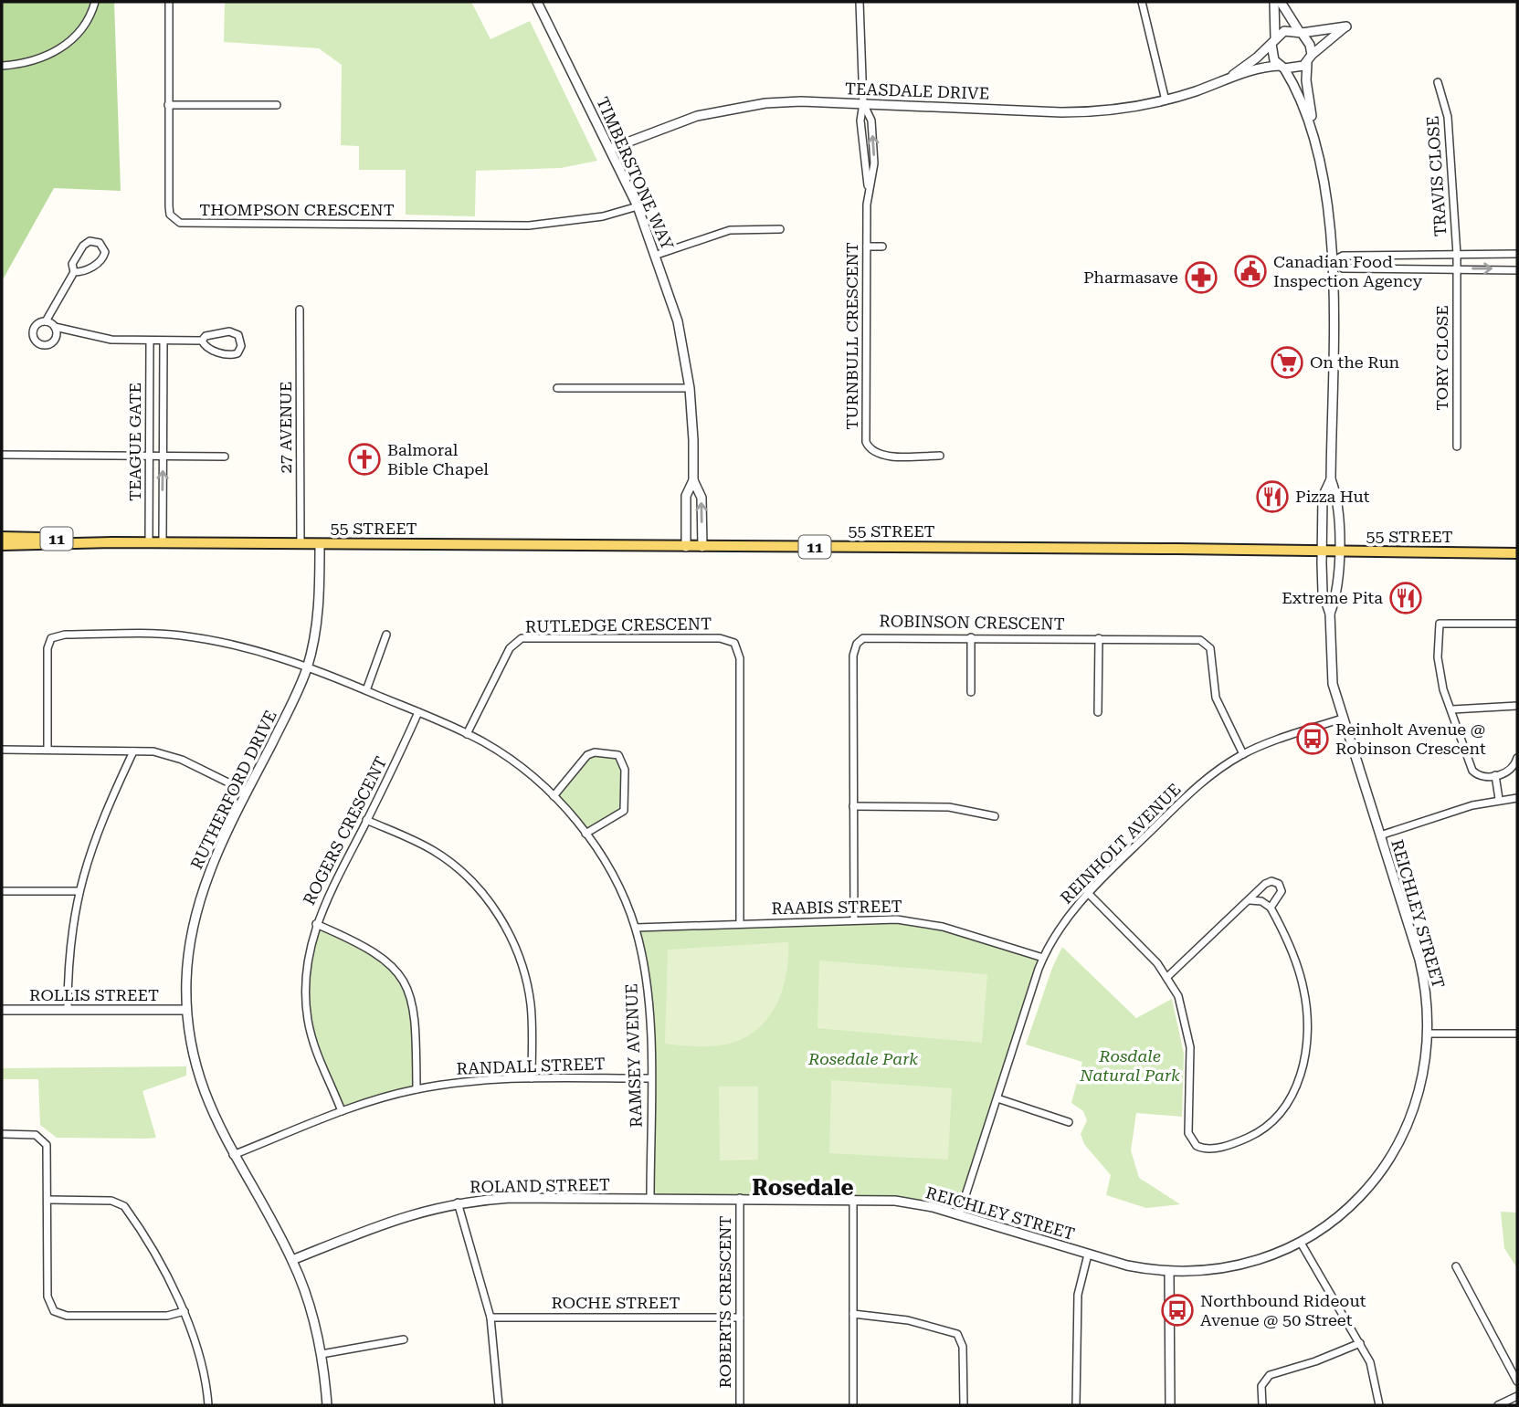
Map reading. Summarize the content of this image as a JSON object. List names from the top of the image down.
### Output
{
  "streets": {
    "main road": ["55 STREET", "11"],
    "street": [
      "TEASDALE DRIVE",
      "TIMBERSTONE WAY",
      "TRAVIS CLOSE",
      "THOMPSON CRESCENT",
      "TURNBULL CRESCENT",
      "TORY CLOSE",
      "27 AVENUE",
      "TEAGUE GATE",
      "ROBINSON CRESCENT",
      "RUTLEDGE CRESCENT",
      "RUTHERFORD DRIVE",
      "ROGERS CRESCENT",
      "REINHOLT AVENUE",
      "RAABIS STREET",
      "REICHLEY STREET",
      "ROLLIS STREET",
      "RAMSEY AVENUE",
      "RANDALL STREET",
      "ROLAND STREET",
      "ROBERTS CRESCENT",
      "ROCHE STREET"
    ]
  },
  "crossings": [
    ["TEASDALE DRIVE", "TIMBERSTONE WAY"],
    ["TEASDALE DRIVE", "TURNBULL CRESCENT"],
    ["TIMBERSTONE WAY", "THOMPSON CRESCENT"],
    ["TIMBERSTONE WAY", "55 STREET"],
    ["TRAVIS CLOSE", "TORY CLOSE"],
    ["27 AVENUE", "55 STREET"],
    ["TEAGUE GATE", "55 STREET"],
    ["55 STREET", "RUTHERFORD DRIVE"],
    ["55 STREET", "REICHLEY STREET"],
    ["ROBINSON CRESCENT", "REINHOLT AVENUE"],
    ["ROBINSON CRESCENT", "RAABIS STREET"],
    ["RUTLEDGE CRESCENT", "RAABIS STREET"],
    ["RUTLEDGE CRESCENT", "RAMSEY AVENUE"],
    ["RUTHERFORD DRIVE", "ROLLIS STREET"],
    ["RUTHERFORD DRIVE", "RAMSEY AVENUE"],
    ["RUTHERFORD DRIVE", "RANDALL STREET"],
    ["RUTHERFORD DRIVE", "ROLAND STREET"],
    ["ROGERS CRESCENT", "RAMSEY AVENUE"],
    ["ROGERS CRESCENT", "RANDALL STREET"],
    ["REINHOLT AVENUE", "RAABIS STREET"],
    ["REINHOLT AVENUE", "REICHLEY STREET"],
    ["RAABIS STREET", "RAMSEY AVENUE"],
    ["REICHLEY STREET", "ROLAND STREET"],
    ["RAMSEY AVENUE", "RANDALL STREET"],
    ["RAMSEY AVENUE", "ROLAND STREET"],
    ["ROLAND STREET", "ROBERTS CRESCENT"],
    ["ROBERTS CRESCENT", "ROCHE STREET"]
  ],
  "districts": ["Rosedale"],
  "parks": ["Rosdale Natural Park", "Rosedale Park"],
  "places": {
    "public building": ["Canadian Food Inspection Agency"],
    "pharmacy": ["Pharmasave"],
    "supermarket": ["On the Run"],
    "church": ["Balmoral Bible Chapel"],
    "restaurant": ["Pizza Hut", "Extreme Pita"],
    "bus stop": ["Reinholt Avenue @ Robinson Crescent", "Northbound Rideout Avenue @ 50 Street"]
  }
}
